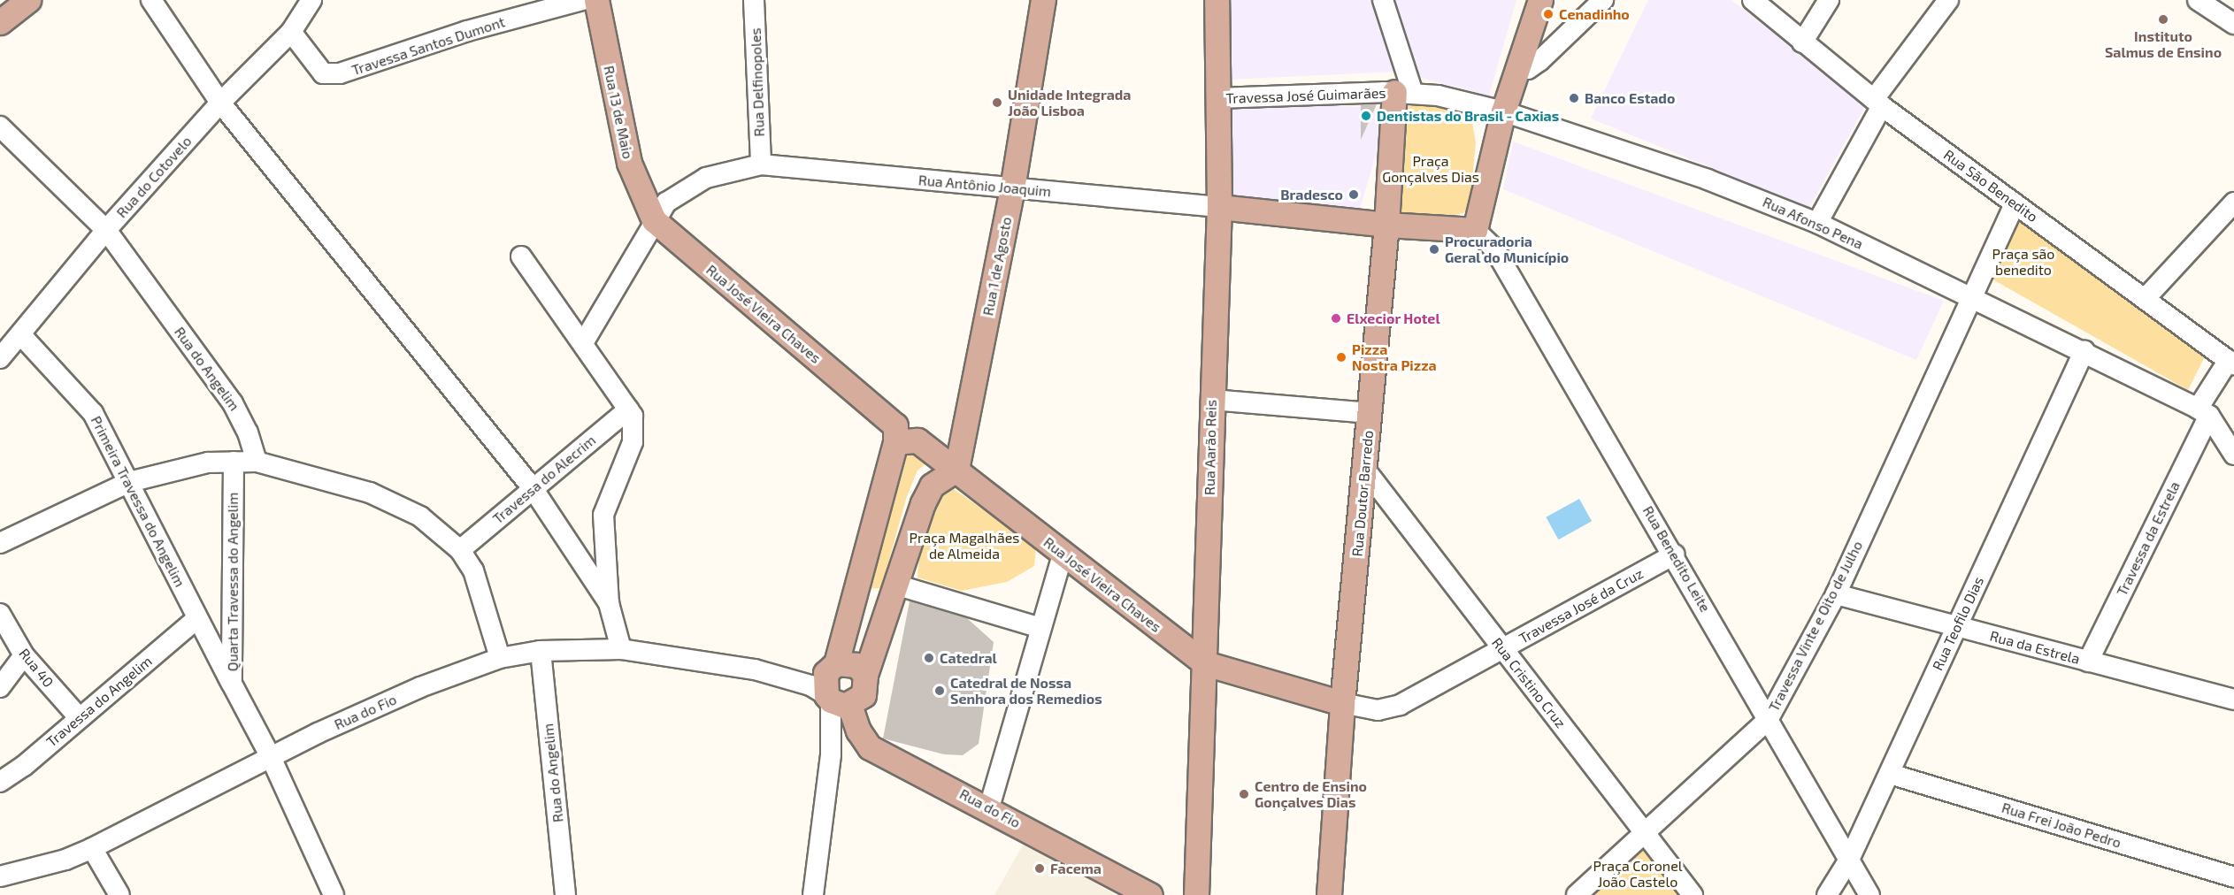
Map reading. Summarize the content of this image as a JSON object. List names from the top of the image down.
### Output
{
  "streets": {
    "main road": [
      "Rua 13 de Maio",
      "Rua Antônio Joaquim",
      "Rua 1 de Agosto",
      "Rua José Vieira Chaves",
      "Rua Aarão Reis",
      "Rua Doutor Barredo",
      "Rua do Fio"
    ],
    "street": [
      "Travessa Santos Dumont",
      "Rua Delfinopoles",
      "Travessa José Guimarães",
      "Rua do Cotovelo",
      "Rua São Benedito",
      "Rua Afonso Pena",
      "Rua do Angelim",
      "Travessa do Alecrim",
      "Primeira Travessa do Angelim",
      "Travessa da Estrela",
      "Rua Benedito Leite",
      "Quarta Travessa do Angelim",
      "Travessa José da Cruz",
      "Rua Teofilo Dias",
      "Travessa Vinte e Oito de Julho",
      "Rua da Estrela",
      "Rua 40",
      "Rua Cristino Cruz",
      "Travessa do Angelim",
      "Rua Frei João Pedro"
    ]
  },
  "crossings": [
    ["Travessa Santos Dumont", "Rua do Cotovelo"],
    ["Rua Delfinopoles", "Rua Antônio Joaquim"],
    ["Travessa José Guimarães", "Rua Afonso Pena"],
    ["Travessa José Guimarães", "Rua Aarão Reis"],
    ["Travessa José Guimarães", "Rua Doutor Barredo"],
    ["Rua 13 de Maio", "Rua Antônio Joaquim"],
    ["Rua 13 de Maio", "Rua José Vieira Chaves"],
    ["Rua do Cotovelo", "Rua do Angelim"],
    ["Rua do Cotovelo", "Primeira Travessa do Angelim"],
    ["Rua Antônio Joaquim", "Rua 1 de Agosto"],
    ["Rua Antônio Joaquim", "Rua José Vieira Chaves"],
    ["Rua Antônio Joaquim", "Rua Aarão Reis"],
    ["Rua Antônio Joaquim", "Rua Doutor Barredo"],
    ["Rua Antônio Joaquim", "Rua Benedito Leite"],
    ["Rua São Benedito", "Travessa da Estrela"],
    ["Rua São Benedito", "Travessa Vinte e Oito de Julho"],
    ["Rua Afonso Pena", "Rua Doutor Barredo"],
    ["Rua Afonso Pena", "Travessa da Estrela"],
    ["Rua Afonso Pena", "Rua Teofilo Dias"],
    ["Rua Afonso Pena", "Travessa Vinte e Oito de Julho"],
    ["Rua 1 de Agosto", "Rua José Vieira Chaves"],
    ["Rua José Vieira Chaves", "Rua Aarão Reis"],
    ["Rua José Vieira Chaves", "Rua Doutor Barredo"],
    ["Rua José Vieira Chaves", "Travessa José da Cruz"],
    ["Rua do Angelim", "Rua do Fio"],
    ["Rua Doutor Barredo", "Travessa José da Cruz"],
    ["Rua Doutor Barredo", "Rua Cristino Cruz"],
    ["Primeira Travessa do Angelim", "Quarta Travessa do Angelim"],
    ["Primeira Travessa do Angelim", "Travessa do Angelim"],
    ["Travessa da Estrela", "Rua da Estrela"],
    ["Rua Benedito Leite", "Travessa José da Cruz"],
    ["Rua Benedito Leite", "Rua Teofilo Dias"],
    ["Rua Benedito Leite", "Travessa Vinte e Oito de Julho"],
    ["Quarta Travessa do Angelim", "Rua do Fio"],
    ["Travessa José da Cruz", "Rua Cristino Cruz"],
    ["Rua Teofilo Dias", "Rua da Estrela"],
    ["Rua Teofilo Dias", "Rua Frei João Pedro"],
    ["Travessa Vinte e Oito de Julho", "Rua da Estrela"],
    ["Travessa Vinte e Oito de Julho", "Rua Cristino Cruz"],
    ["Rua 40", "Travessa do Angelim"]
  ],
  "parks": [
    "Praça Gonçalves Dias",
    "Praça são benedito",
    "Praça Magalhães de Almeida",
    "Praça Coronel João Castelo"
  ],
  "places": [
    "Cenadinho",
    "Instituto Salmus de Ensino",
    "Banco Estado",
    "Unidade Integrada João Lisboa",
    "Dentistas do Brasil - Caxias",
    "Bradesco",
    "Procuradoria Geral do Município",
    "Elxecior Hotel",
    "Pizza Nostra Pizza",
    "Catedral",
    "Catedral de Nossa Senhora dos Remedios",
    "Centro de Ensino Gonçalves Dias",
    "Facema"
  ]
}
